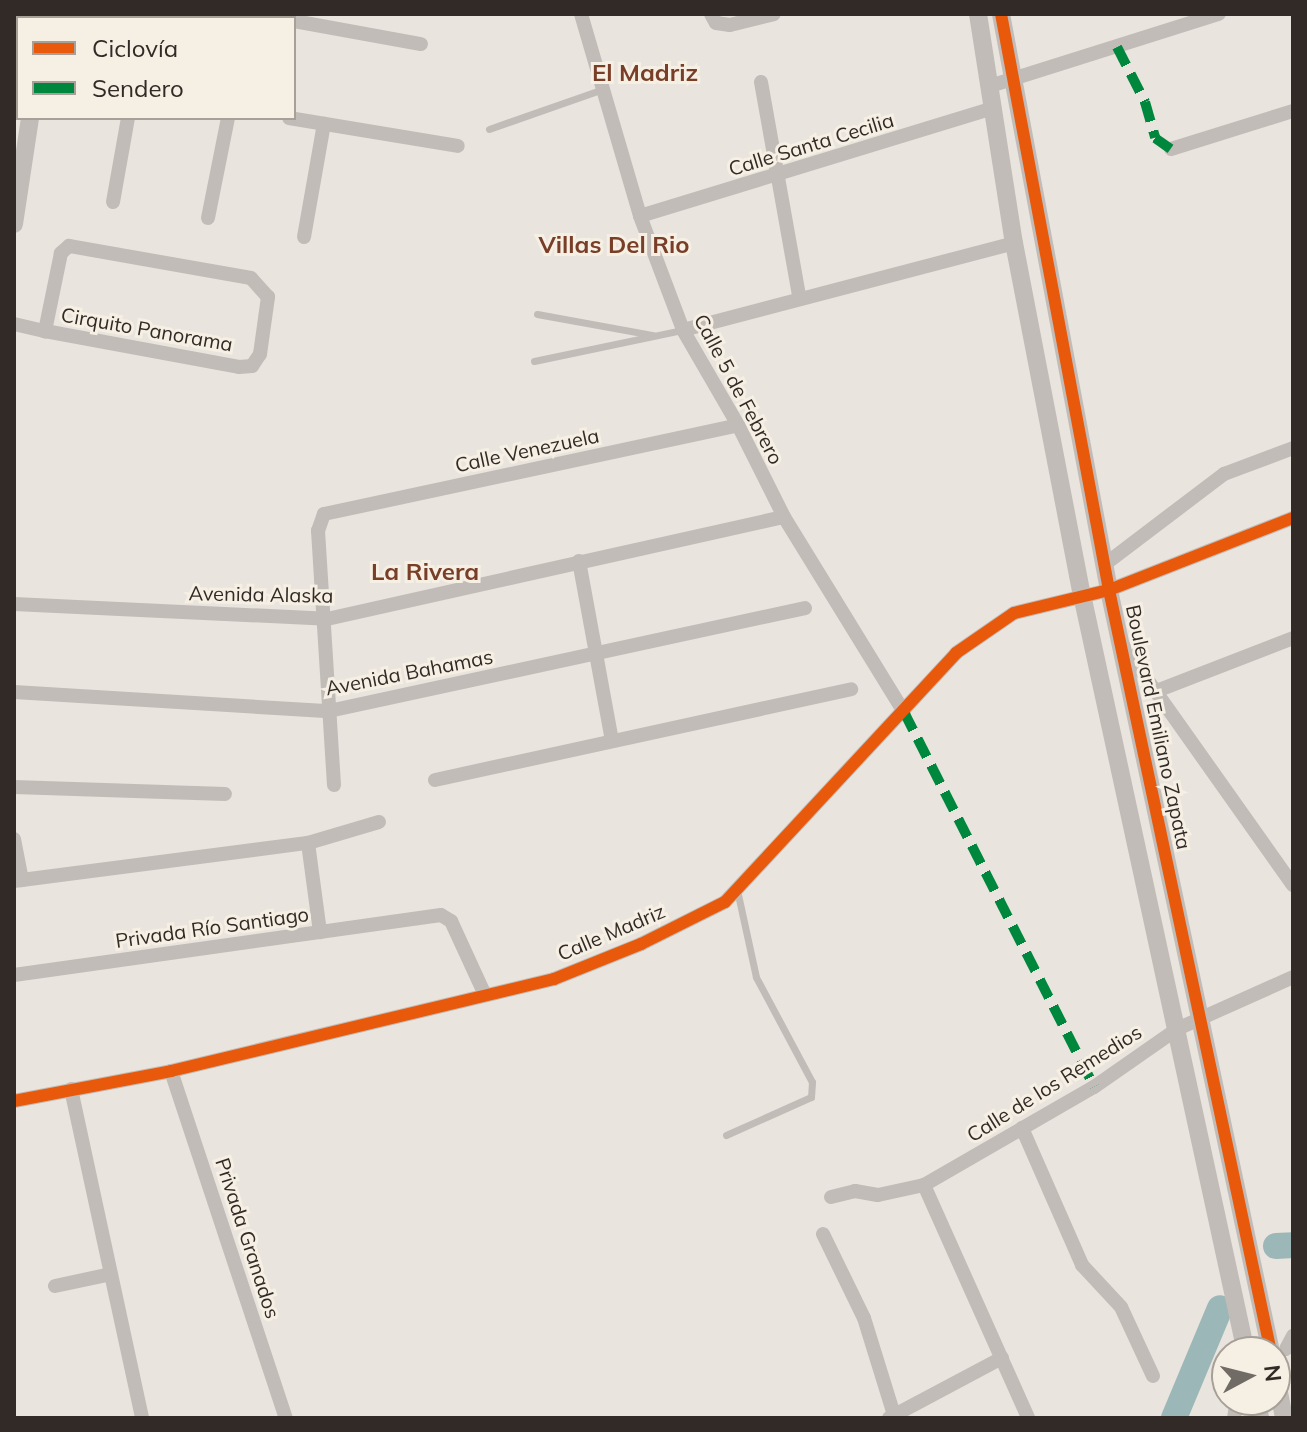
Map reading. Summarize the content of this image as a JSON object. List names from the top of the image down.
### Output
{
  "streets": {
    "street": [
      "Calle Santa Cecilia",
      "Cirquito Panorama",
      "Calle 5 de Febrero",
      "Calle Venezuela",
      "Avenida Alaska",
      "Avenida Bahamas",
      "Boulevard Emiliano Zapata",
      "Privada Río Santiago",
      "Calle Madriz",
      "Calle de los Remedios",
      "Privada Granados"
    ]
  },
  "crossings": [
    ["Calle Santa Cecilia", "Calle 5 de Febrero"],
    ["Calle 5 de Febrero", "Calle Venezuela"],
    ["Calle 5 de Febrero", "Avenida Alaska"],
    ["Calle 5 de Febrero", "Calle Madriz"],
    ["Calle Venezuela", "Avenida Alaska"],
    ["Boulevard Emiliano Zapata", "Calle Madriz"],
    ["Boulevard Emiliano Zapata", "Calle de los Remedios"],
    ["Privada Río Santiago", "Calle Madriz"],
    ["Calle Madriz", "Privada Granados"]
  ],
  "districts": ["El Madriz", "Villas Del Rio", "La Rivera"],
  "legend": ["Ciclovía", "Sendero"],
  "north": "right"
}
